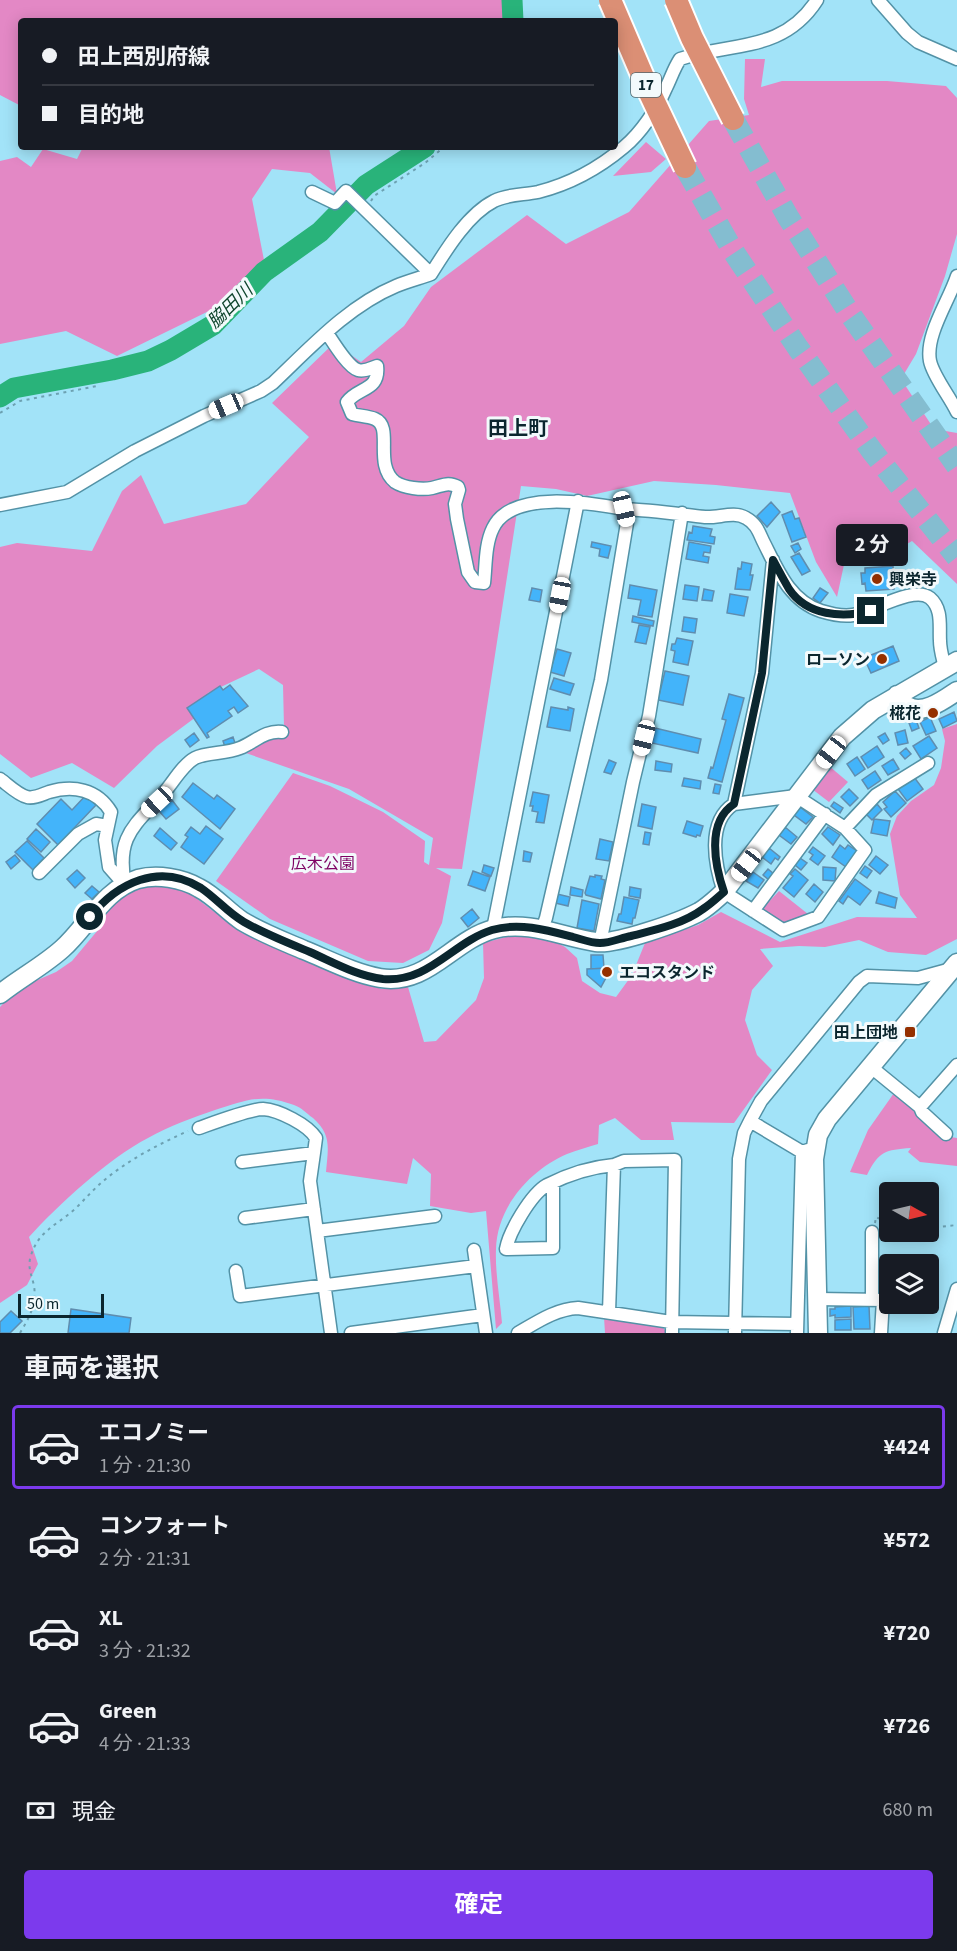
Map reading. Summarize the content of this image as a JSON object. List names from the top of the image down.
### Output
{
  "streets": {
    "highway": ["17"]
  },
  "districts": ["田上町"],
  "water": ["脇田川"],
  "parks": ["広木公園"],
  "places": {
    "other": [
      "興栄寺",
      "ローソン",
      "椛花",
      "エコスタンド"
    ],
    "transit": ["田上団地"]
  },
  "scale_bar": "50 m",
  "north": "right",
  "page": {
    "banner": ["田上西別府線", "目的地"],
    "bubble": "2 分",
    "scale": "50 m",
    "heading": "車両を選択",
    "list": [
      {
        "name": "エコノミー",
        "note": "1 分 · 21:30",
        "value": "¥424"
      },
      {
        "name": "コンフォート",
        "note": "2 分 · 21:31",
        "value": "¥572"
      },
      {
        "name": "XL",
        "note": "3 分 · 21:32",
        "value": "¥720"
      },
      {
        "name": "Green",
        "note": "4 分 · 21:33",
        "value": "¥726"
      }
    ],
    "pay": ["現金", "680 m"],
    "buttons": "確定"
  }
}
